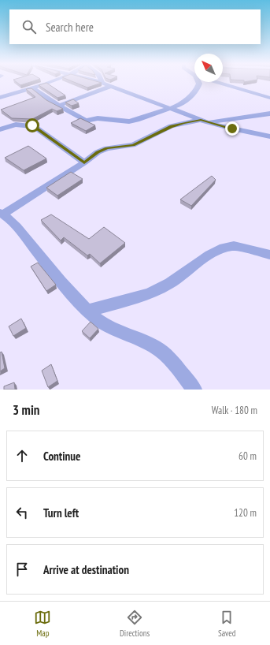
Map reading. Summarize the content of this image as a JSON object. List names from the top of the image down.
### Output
{
  "north": "top left",
  "page": {
    "search": "Search here",
    "heading": ["3 min", "Walk · 180 m"],
    "list": [
      ["Continue", "60 m"],
      ["Turn left", "120 m"],
      "Arrive at destination"
    ],
    "nav": ["Map", "Directions", "Saved"]
  }
}
